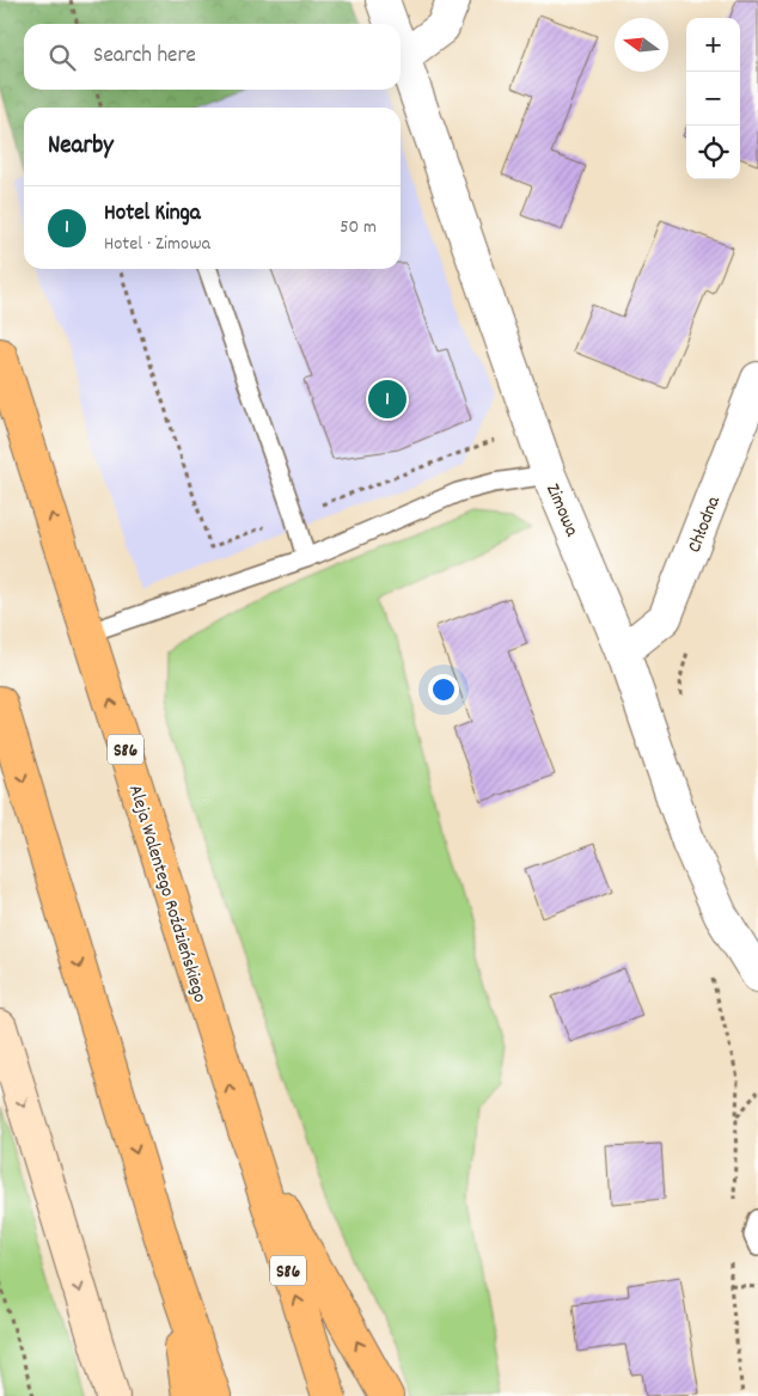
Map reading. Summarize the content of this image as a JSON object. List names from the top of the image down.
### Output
{
  "streets": {
    "highway": ["S86", "Aleja Walentego Roździeńskiego"],
    "street": ["Zimowa", "Chłodna"]
  },
  "crossings": [
    ["Zimowa", "Chłodna"]
  ],
  "north": "left",
  "page": {
    "map_buttons": ["+", "−"],
    "search": "Search here",
    "heading": "Nearby",
    "list": [
      {
        "mark": "1",
        "name": "Hotel Kinga",
        "note": "Hotel · Zimowa",
        "value": "50 m"
      }
    ],
    "pins": "1"
  }
}
